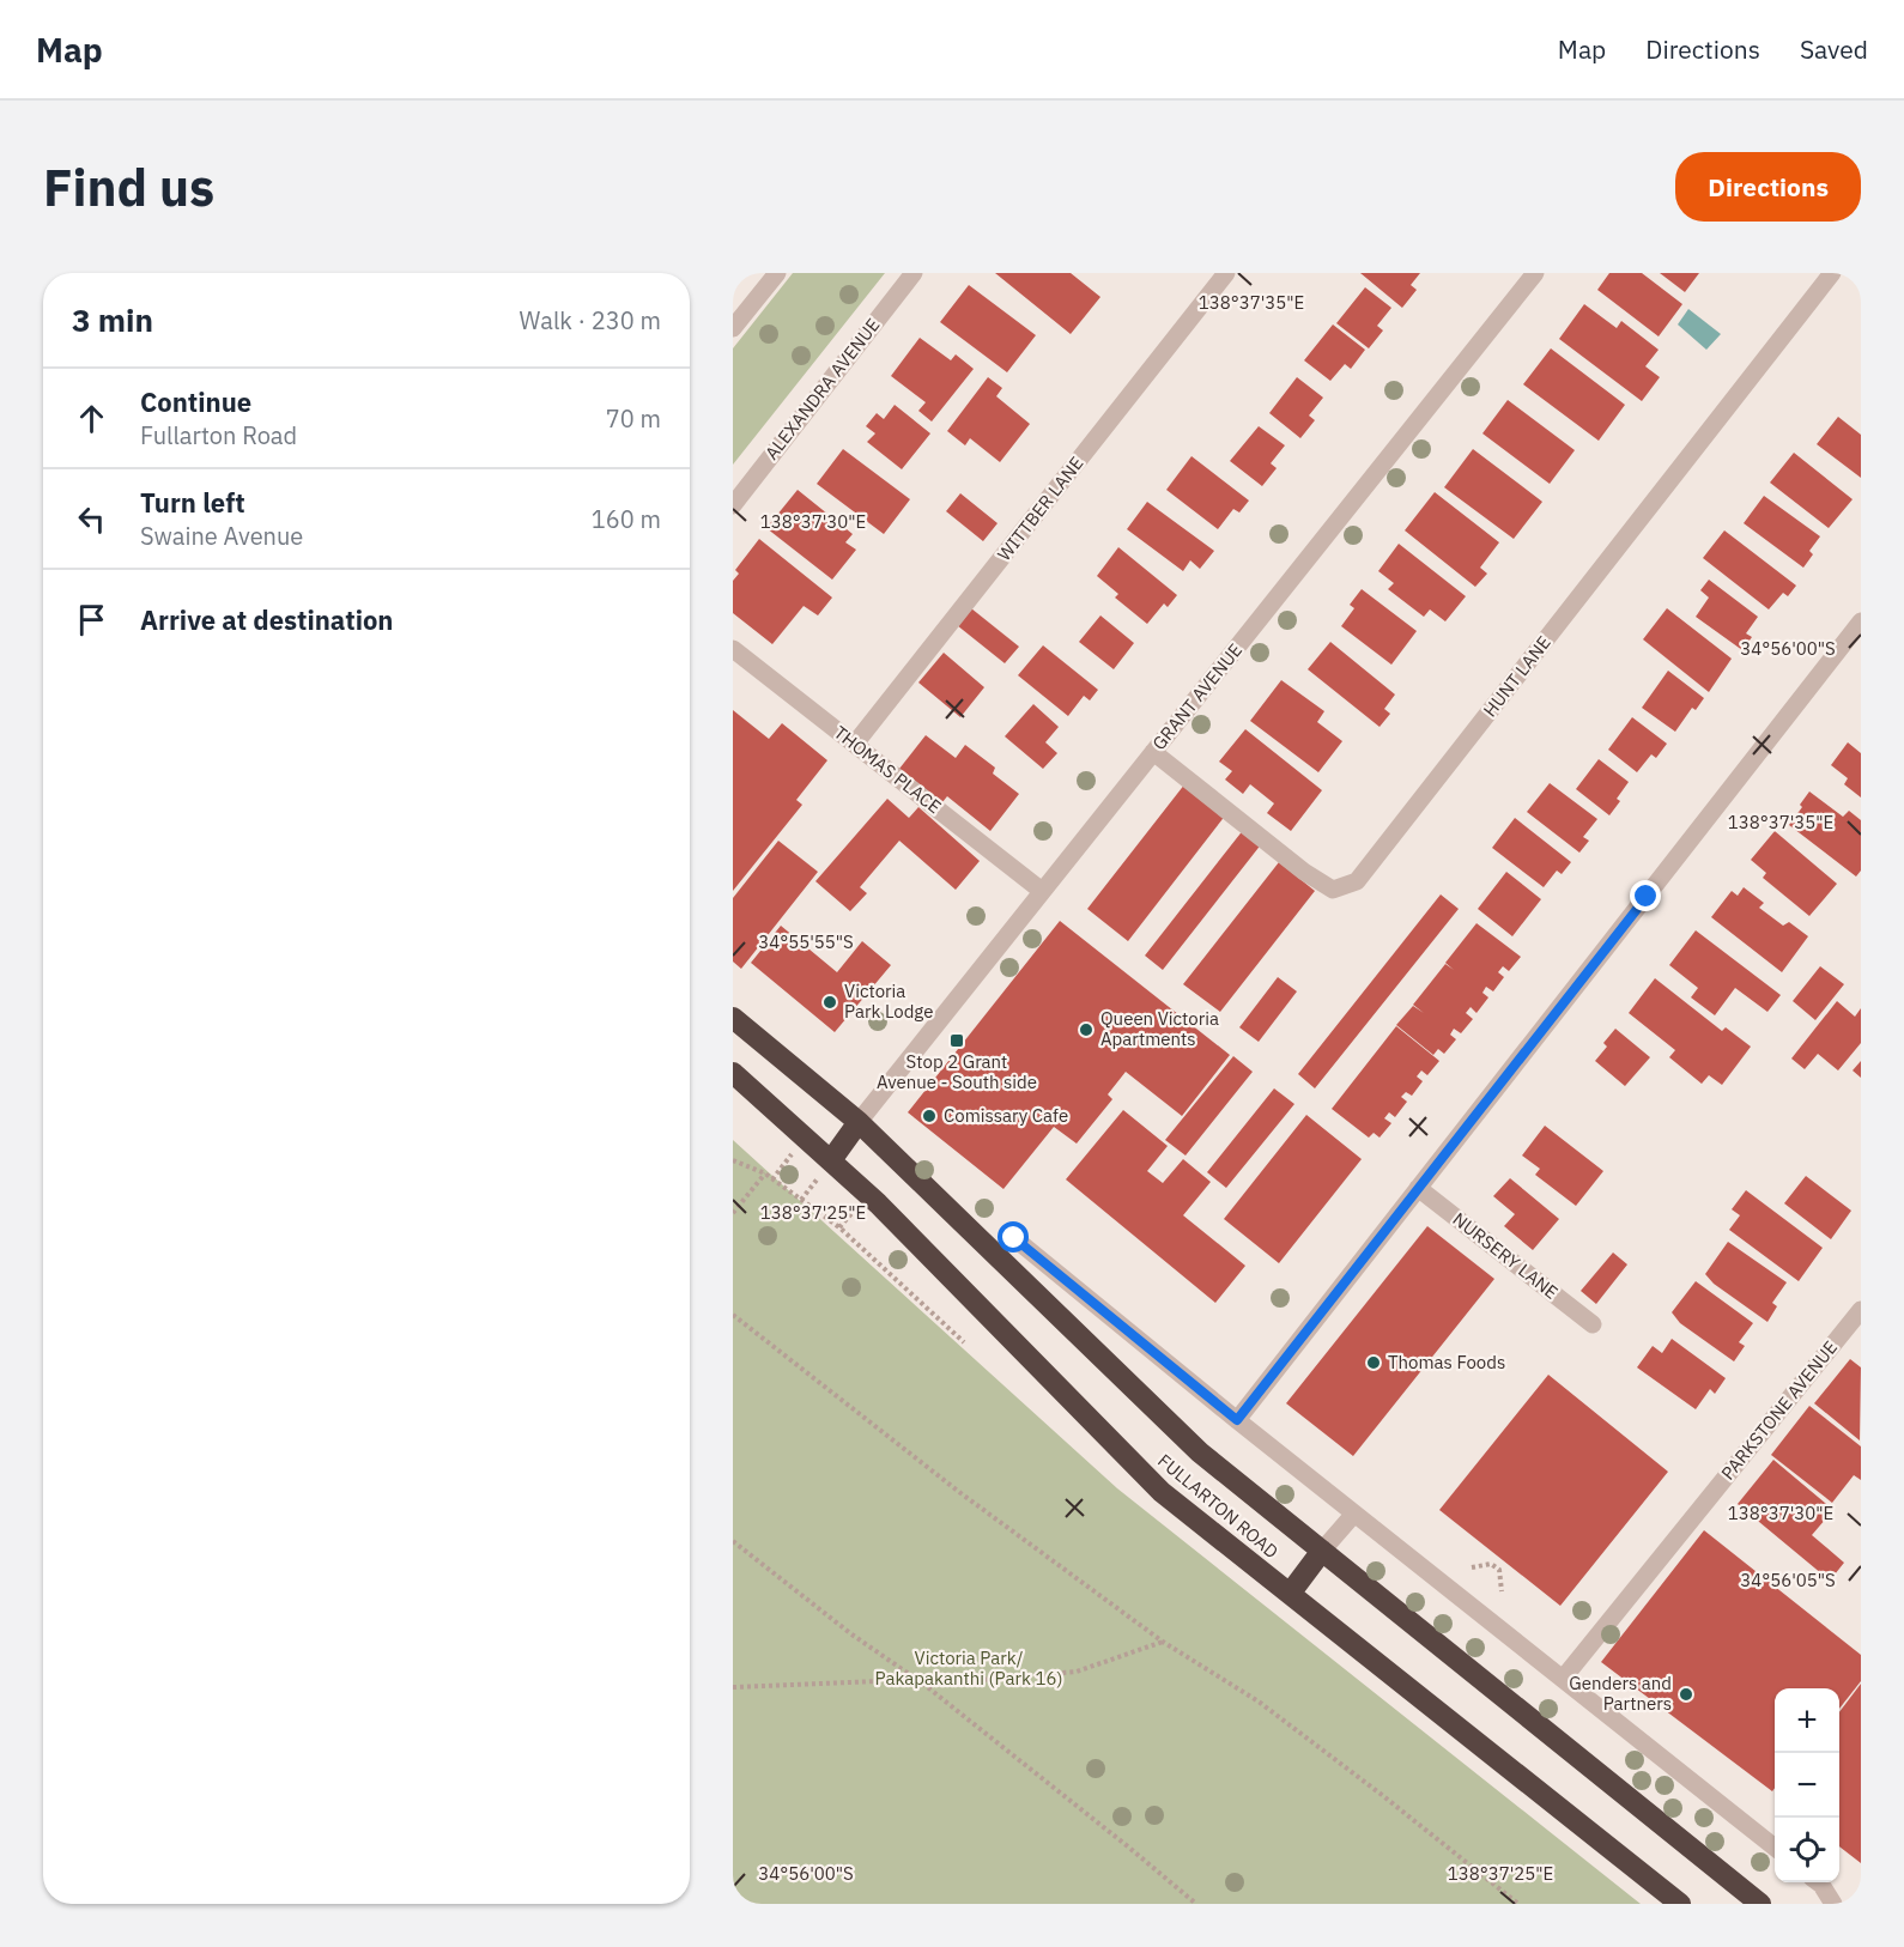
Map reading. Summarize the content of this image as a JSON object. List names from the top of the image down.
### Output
{
  "streets": {
    "highway": ["FULLARTON ROAD"],
    "street": [
      "ALEXANDRA AVENUE",
      "WITTBER LANE",
      "HUNT LANE",
      "GRANT AVENUE",
      "THOMAS PLACE",
      "NURSERY LANE",
      "PARKSTONE AVENUE"
    ]
  },
  "crossings": [
    ["WITTBER LANE", "THOMAS PLACE"],
    ["HUNT LANE", "GRANT AVENUE"],
    ["GRANT AVENUE", "THOMAS PLACE"],
    ["GRANT AVENUE", "FULLARTON ROAD"]
  ],
  "parks": ["Victoria Park/ Pakapakanthi (Park 16)"],
  "places": {
    "other": [
      "Victoria Park Lodge",
      "Queen Victoria Apartments",
      "Comissary Cafe",
      "Thomas Foods",
      "Genders and Partners"
    ],
    "transit": ["Stop 2 Grant Avenue - South side"]
  },
  "page": {
    "header": "Map",
    "nav": ["Map", "Directions", "Saved"],
    "buttons": "Directions",
    "title": "Find us",
    "heading": ["3 min", "Walk · 230 m"],
    "list": [
      ["Continue", "Fullarton Road", "70 m"],
      ["Turn left", "Swaine Avenue", "160 m"],
      "Arrive at destination"
    ],
    "map_buttons": ["+", "−"]
  },
  "coordinates": [
    "138°37'35\"E",
    "138°37'30\"E",
    "34°56'00\"S",
    "34°55'55\"S",
    "138°37'25\"E",
    "34°56'05\"S"
  ]
}
